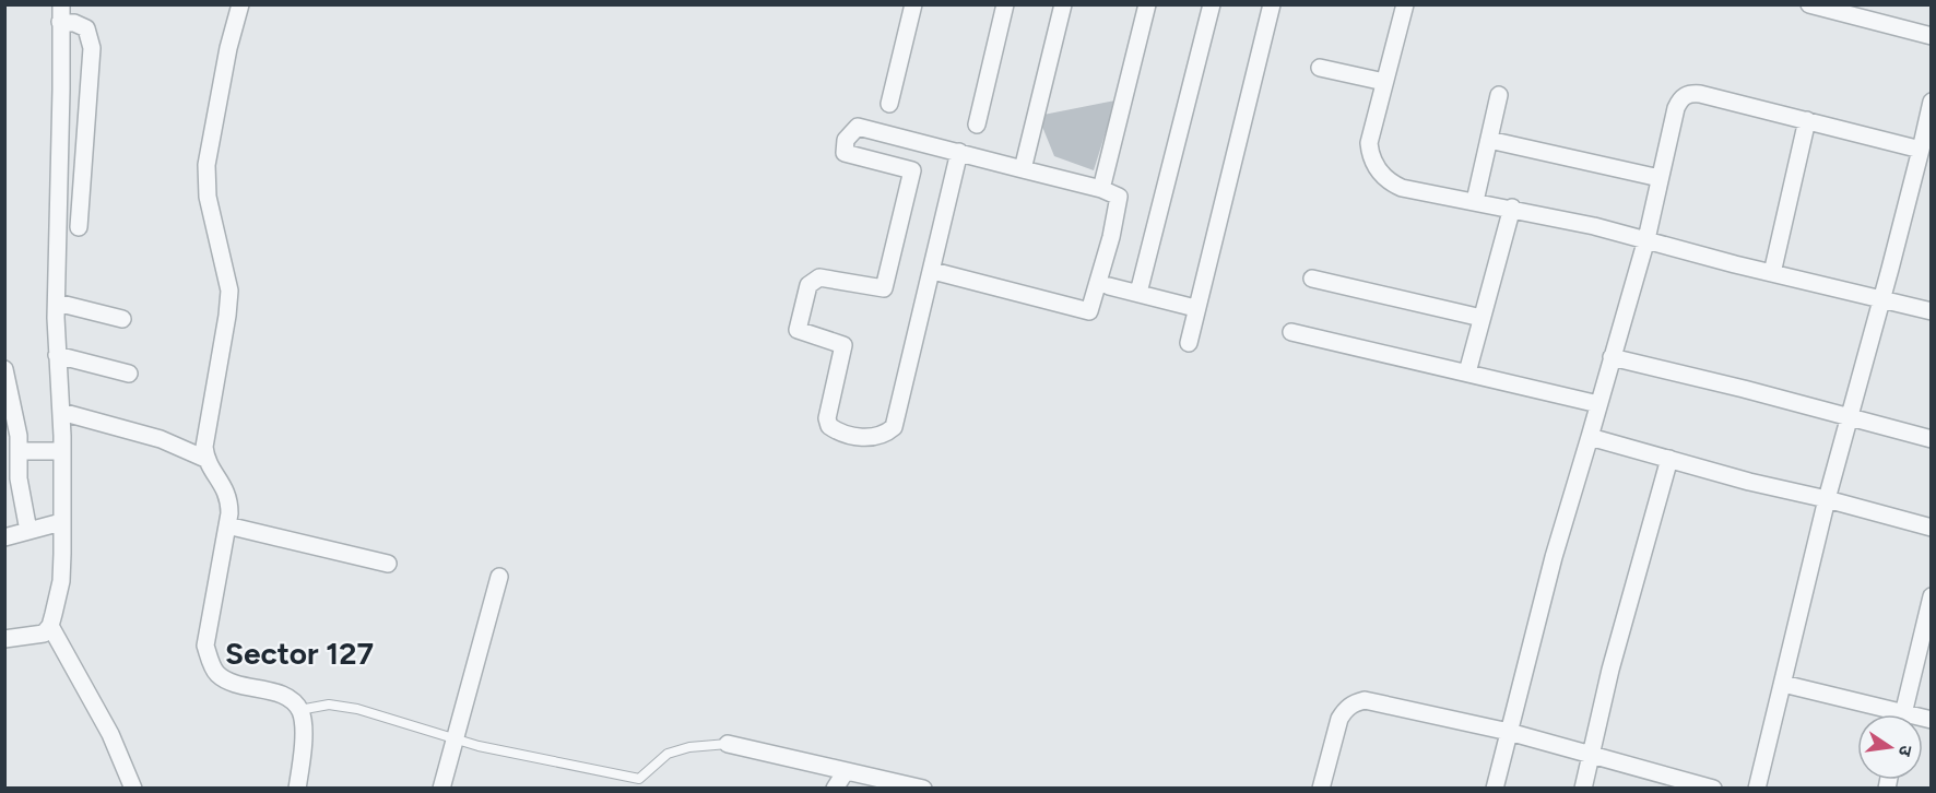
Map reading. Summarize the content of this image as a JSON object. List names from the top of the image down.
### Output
{
  "districts": ["Sector 127"],
  "north": "right"
}
